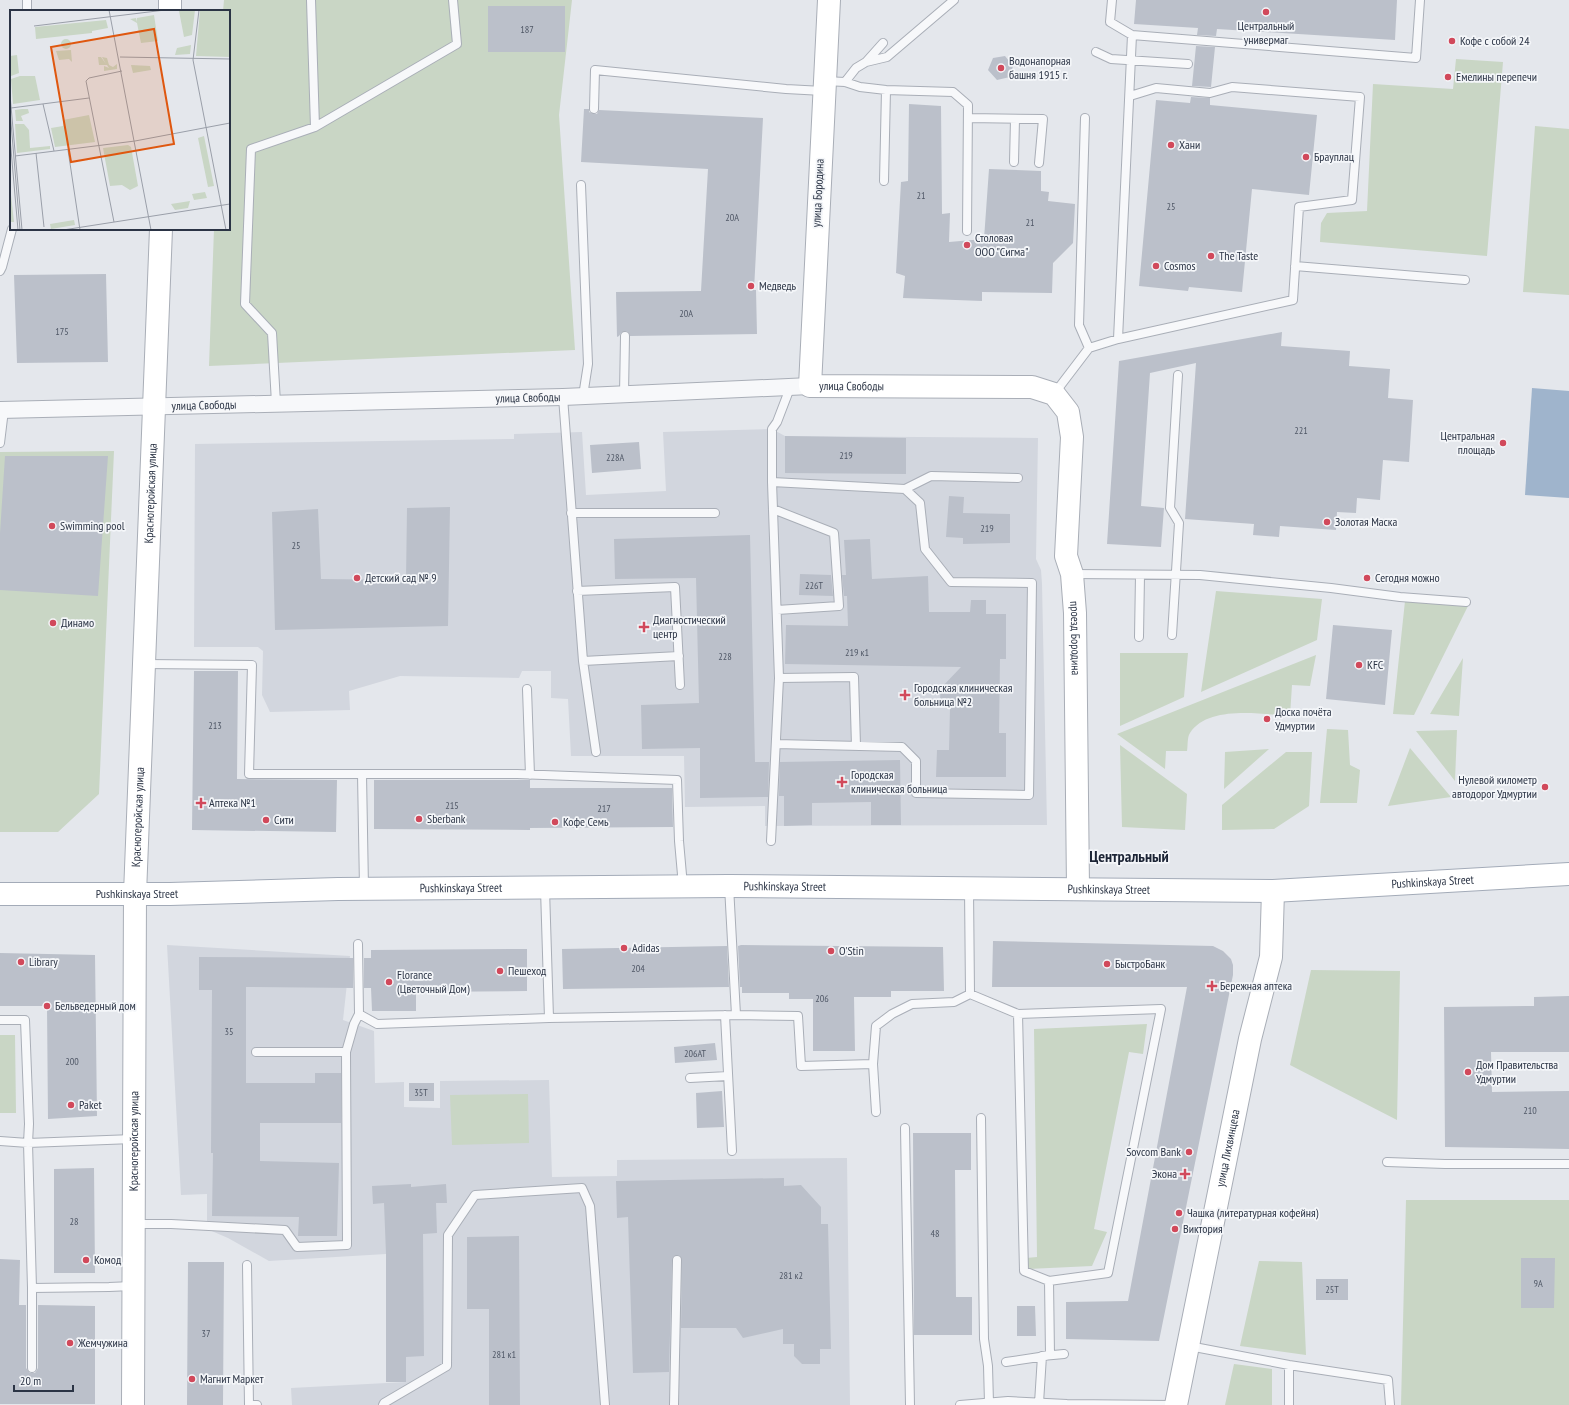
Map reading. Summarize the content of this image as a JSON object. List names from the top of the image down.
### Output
{
  "streets": {
    "street": [
      "улица Бородина",
      "улица Свободы",
      "Красногеройская улица",
      "проезд Бородина",
      "Pushkinskaya Street",
      "улица Лихвинцева"
    ]
  },
  "crossings": [
    ["улица Бородина", "улица Свободы"],
    ["улица Свободы", "Красногеройская улица"],
    ["улица Свободы", "проезд Бородина"],
    ["Красногеройская улица", "Pushkinskaya Street"],
    ["проезд Бородина", "Pushkinskaya Street"],
    ["Pushkinskaya Street", "улица Лихвинцева"]
  ],
  "districts": ["Центральный"],
  "places": {
    "other": [
      "Центральный универмаг",
      "Кофе с собой 24",
      "Водонапорная башня 1915 г.",
      "Емелины перепечи",
      "Хани",
      "Брауплац",
      "Столовая ООО \"Сигма\"",
      "The Taste",
      "Cosmos",
      "Медведь",
      "Центральная площадь",
      "Золотая Маска",
      "Swimming pool",
      "Детский сад № 9",
      "Сегодня можно",
      "Динамо",
      "KFC",
      "Доска почёта Удмуртии",
      "Нулевой километр автодорог Удмуртии",
      "Sberbank",
      "Сити",
      "Кофе Семь",
      "Adidas",
      "O'Stin",
      "Library",
      "БыстроБанк",
      "Пешеход",
      "Florance (Цветочный Дом)",
      "Бельведерный дом",
      "Дом Правительства Удмуртии",
      "Paket",
      "Sovcom Bank",
      "Чашка (литературная кофейня)",
      "Виктория",
      "Комод",
      "Жемчужина",
      "Магнит Маркет"
    ],
    "health": [
      "Диагностический центр",
      "Городская клиническая больница №2",
      "Городская клиническая больница",
      "Аптека №1",
      "Бережная аптека",
      "Экона"
    ]
  },
  "house_numbers": [
    "187",
    "21",
    "25",
    "20А",
    "21",
    "20А",
    "175",
    "221",
    "219",
    "228А",
    "219",
    "25",
    "226Т",
    "219 к1",
    "228",
    "213",
    "215",
    "217",
    "204",
    "206",
    "35",
    "206АТ",
    "200",
    "35Т",
    "210",
    "28",
    "48",
    "281 к2",
    "9А",
    "25Т",
    "37",
    "281 к1"
  ],
  "scale_bar": "20 m"
}
